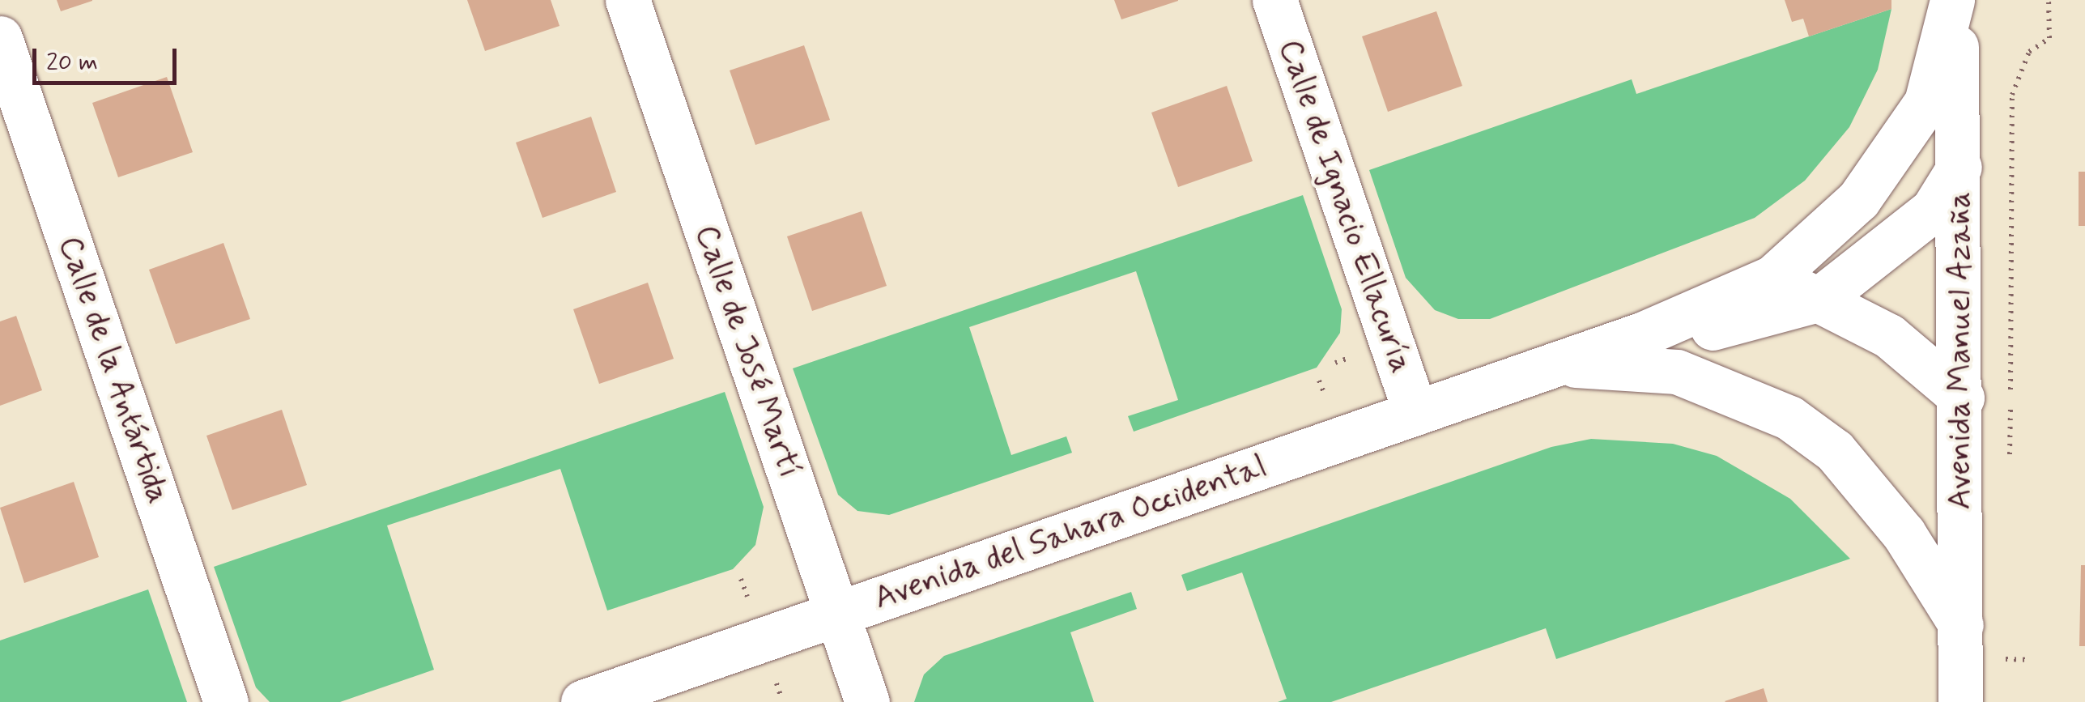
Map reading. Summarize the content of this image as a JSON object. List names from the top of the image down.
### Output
{
  "streets": {
    "street": [
      "Calle de Ignacio Ellacuría",
      "Avenida Manuel Azaña",
      "Calle de José Martí",
      "Calle de la Antártida",
      "Avenida del Sahara Occidental"
    ]
  },
  "crossings": [
    ["Calle de Ignacio Ellacuría", "Avenida del Sahara Occidental"],
    ["Avenida Manuel Azaña", "Avenida del Sahara Occidental"],
    ["Calle de José Martí", "Avenida del Sahara Occidental"]
  ],
  "scale_bar": "20 m"
}
